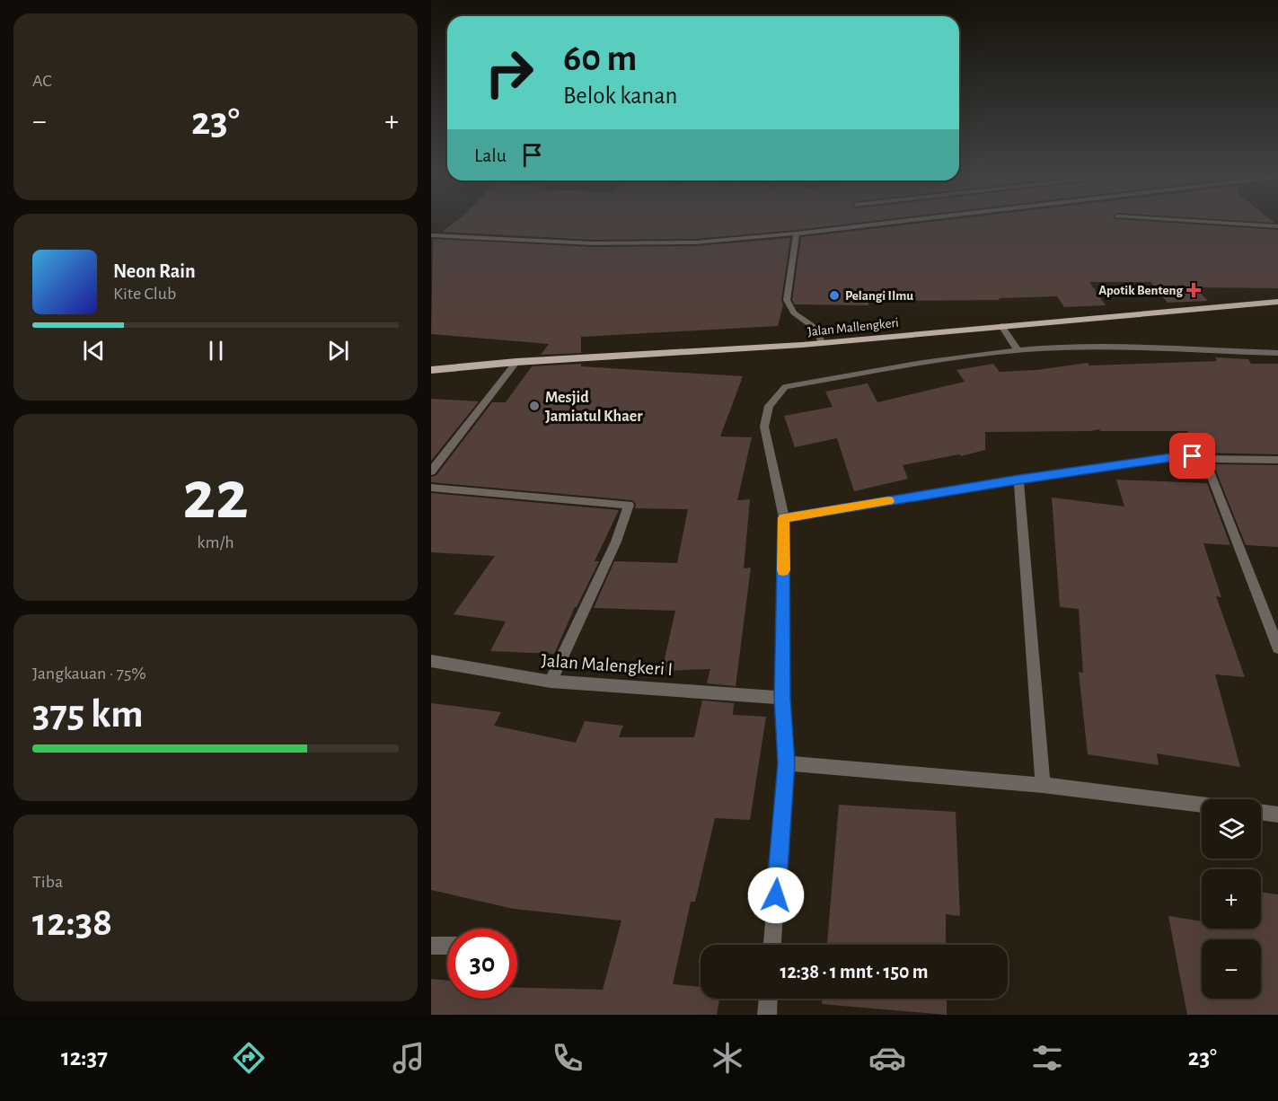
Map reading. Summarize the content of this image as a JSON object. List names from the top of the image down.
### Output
{
  "streets": {
    "main road": ["Jalan Mallengkeri"],
    "street": ["Jalan Malengkeri I"]
  },
  "places": {
    "health": ["Apotik Benteng"],
    "other": ["Pelangi Ilmu", "Mesjid Jamiatul Khaer"]
  },
  "page": {
    "tile": [
      "AC",
      ["22", "km/h"],
      ["Jangkauan · 75%", "375 km"],
      ["Tiba", "12:38"]
    ],
    "turn": ["60 m", "Belok kanan"],
    "heat": ["−", "23°", "+"],
    "then": "Lalu",
    "song": ["Neon Rain", "Kite Club"],
    "map_buttons": ["+", "−"],
    "limit": "30",
    "trip": "12:38 · 1 mnt · 150 m",
    "tabs": ["12:37", "23°"]
  }
}
